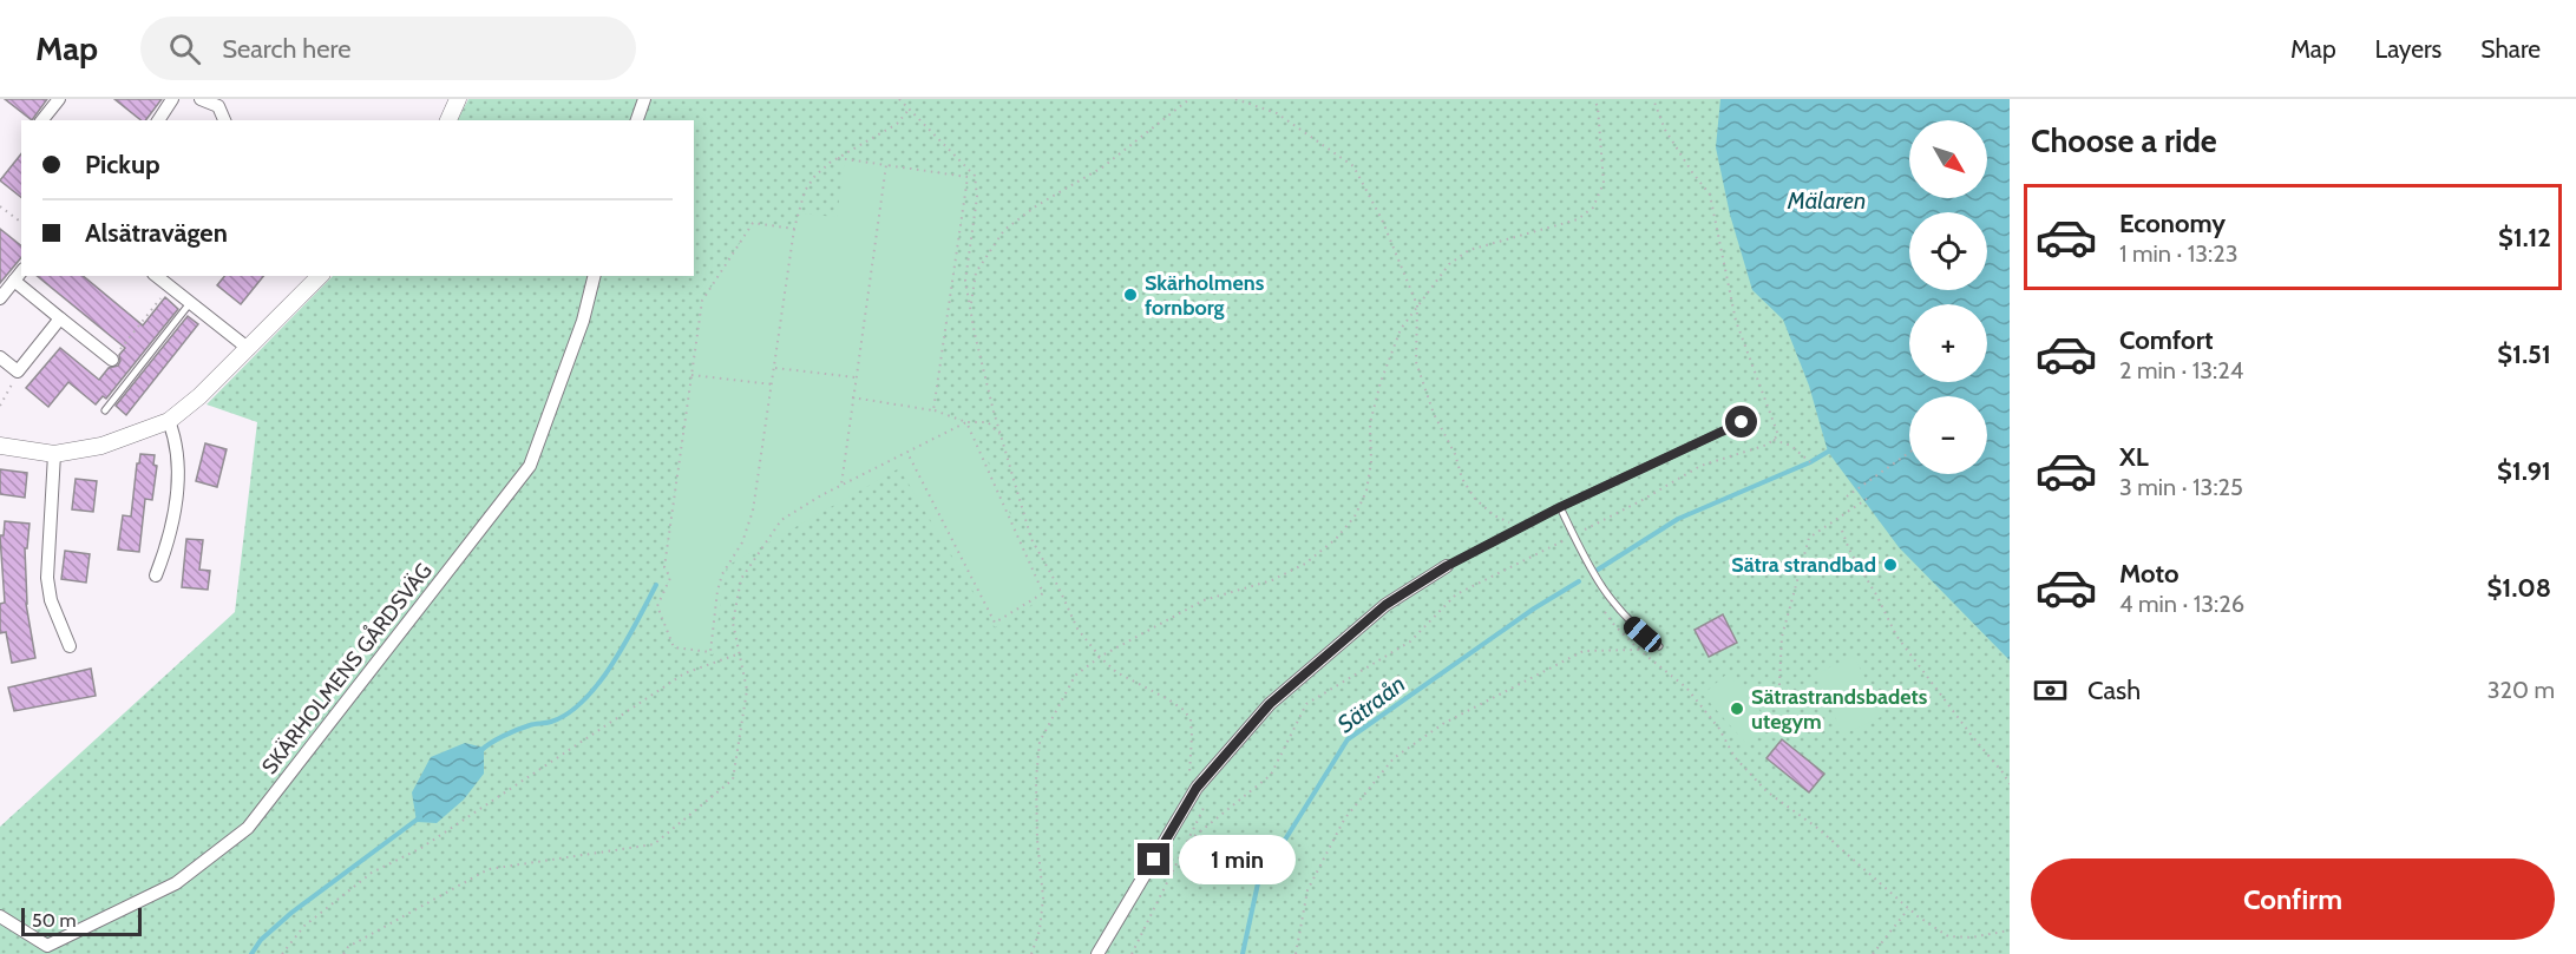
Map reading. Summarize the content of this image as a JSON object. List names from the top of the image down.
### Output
{
  "streets": {
    "street": ["SKÄRHOLMENS GÅRDSVÄG"]
  },
  "water": ["Mälaren", "Sätraån"],
  "places": ["Skärholmens fornborg", "Sätra strandbad", "Sätrastrandsbadets utegym"],
  "scale_bar": "50 m",
  "north": "bottom right",
  "page": {
    "header": "Map",
    "search": "Search here",
    "nav": ["Map", "Layers", "Share"],
    "heading": "Choose a ride",
    "map_buttons": ["+", "−"],
    "banner": ["Pickup", "Alsätravägen"],
    "list": [
      {
        "name": "Economy",
        "note": "1 min · 13:23",
        "value": "$1.12"
      },
      {
        "name": "Comfort",
        "note": "2 min · 13:24",
        "value": "$1.51"
      },
      {
        "name": "XL",
        "note": "3 min · 13:25",
        "value": "$1.91"
      },
      {
        "name": "Moto",
        "note": "4 min · 13:26",
        "value": "$1.08"
      }
    ],
    "pay": ["Cash", "320 m"],
    "bubble": "1 min",
    "buttons": "Confirm",
    "scale": "50 m"
  }
}
